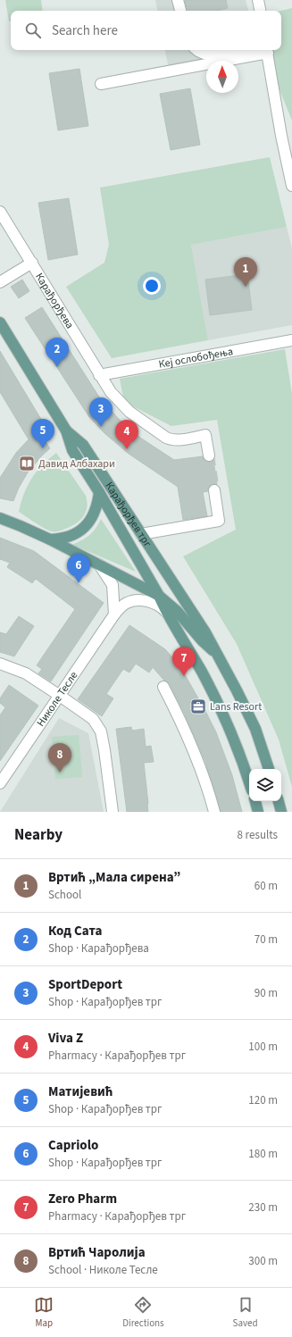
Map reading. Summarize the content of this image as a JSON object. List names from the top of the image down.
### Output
{
  "streets": {
    "main road": ["Карађорђев трг"],
    "street": ["Карађорђева", "Кеј ослобођења", "Николе Тесле"]
  },
  "crossings": [
    ["Карађорђева", "Кеј ослобођења"],
    ["Карађорђев трг", "Николе Тесле"]
  ],
  "places": {
    "library": ["Давид Албахари"],
    "office": ["Lans Resort"]
  },
  "north": "top",
  "page": {
    "search": "Search here",
    "pins": [
      "1",
      "2",
      "3",
      "5",
      "4",
      "6",
      "7",
      "8"
    ],
    "heading": ["Nearby", "8 results"],
    "list": [
      {
        "mark": "1",
        "name": "Вртић „Мала сирена”",
        "note": "School",
        "value": "60 m"
      },
      {
        "mark": "2",
        "name": "Код Сата",
        "note": "Shop · Карађорђева",
        "value": "70 m"
      },
      {
        "mark": "3",
        "name": "SportDeport",
        "note": "Shop · Карађорђев трг",
        "value": "90 m"
      },
      {
        "mark": "4",
        "name": "Viva Z",
        "note": "Pharmacy · Карађорђев трг",
        "value": "100 m"
      },
      {
        "mark": "5",
        "name": "Матијевић",
        "note": "Shop · Карађорђев трг",
        "value": "120 m"
      },
      {
        "mark": "6",
        "name": "Capriolo",
        "note": "Shop · Карађорђев трг",
        "value": "180 m"
      },
      {
        "mark": "7",
        "name": "Zero Pharm",
        "note": "Pharmacy · Карађорђев трг",
        "value": "230 m"
      },
      {
        "mark": "8",
        "name": "Вртић Чаролија",
        "note": "School · Николе Тесле",
        "value": "300 m"
      }
    ],
    "nav": ["Map", "Directions", "Saved"]
  }
}
